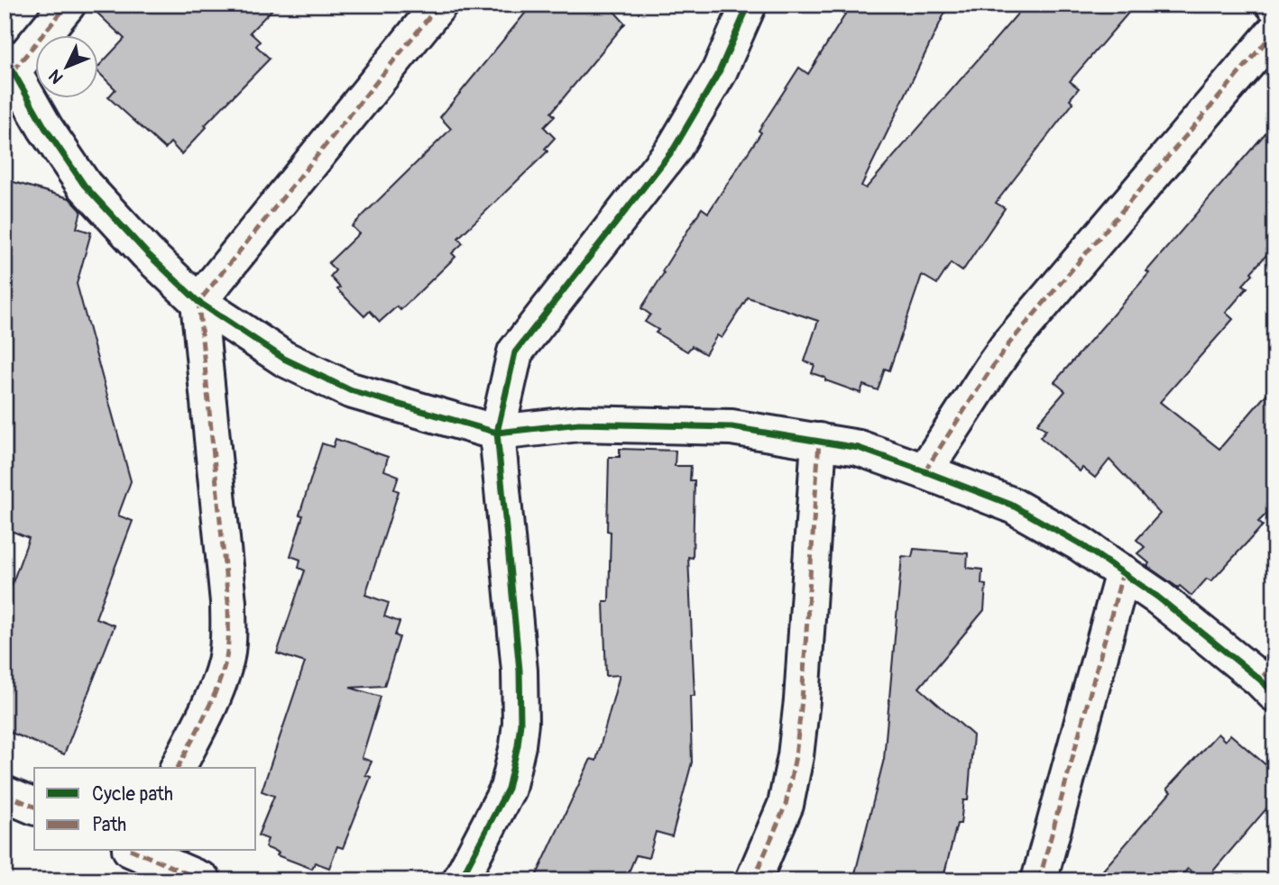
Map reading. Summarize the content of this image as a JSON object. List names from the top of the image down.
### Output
{
  "legend": ["Cycle path", "Path"],
  "north": "bottom left"
}
